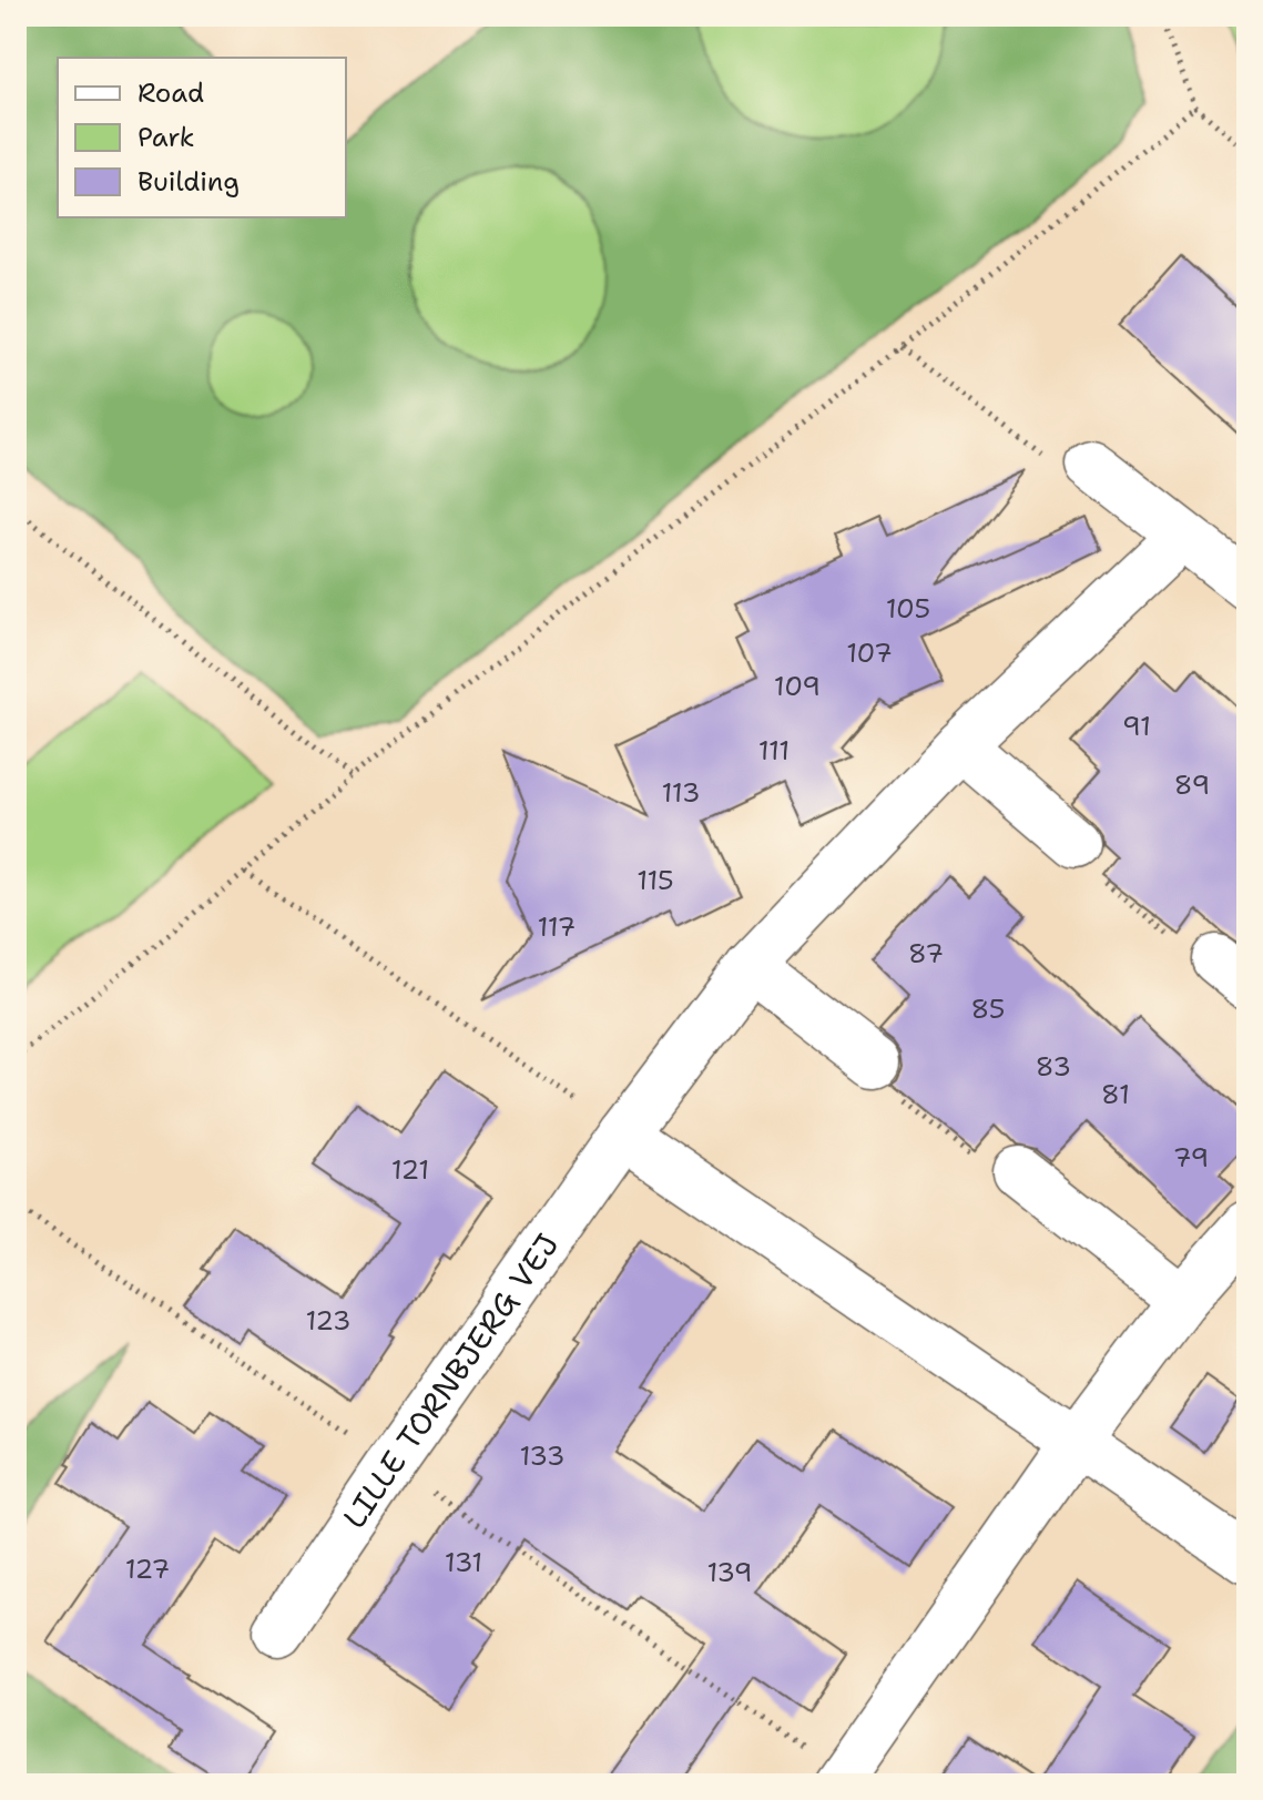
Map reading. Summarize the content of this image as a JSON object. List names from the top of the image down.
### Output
{
  "streets": {
    "street": ["LILLE TORNBJERG VEJ"]
  },
  "house_numbers": [
    "105",
    "107",
    "109",
    "91",
    "111",
    "89",
    "113",
    "115",
    "117",
    "87",
    "85",
    "83",
    "81",
    "79",
    "121",
    "123",
    "133",
    "131",
    "127",
    "139"
  ],
  "legend": ["Road", "Park", "Building"]
}
